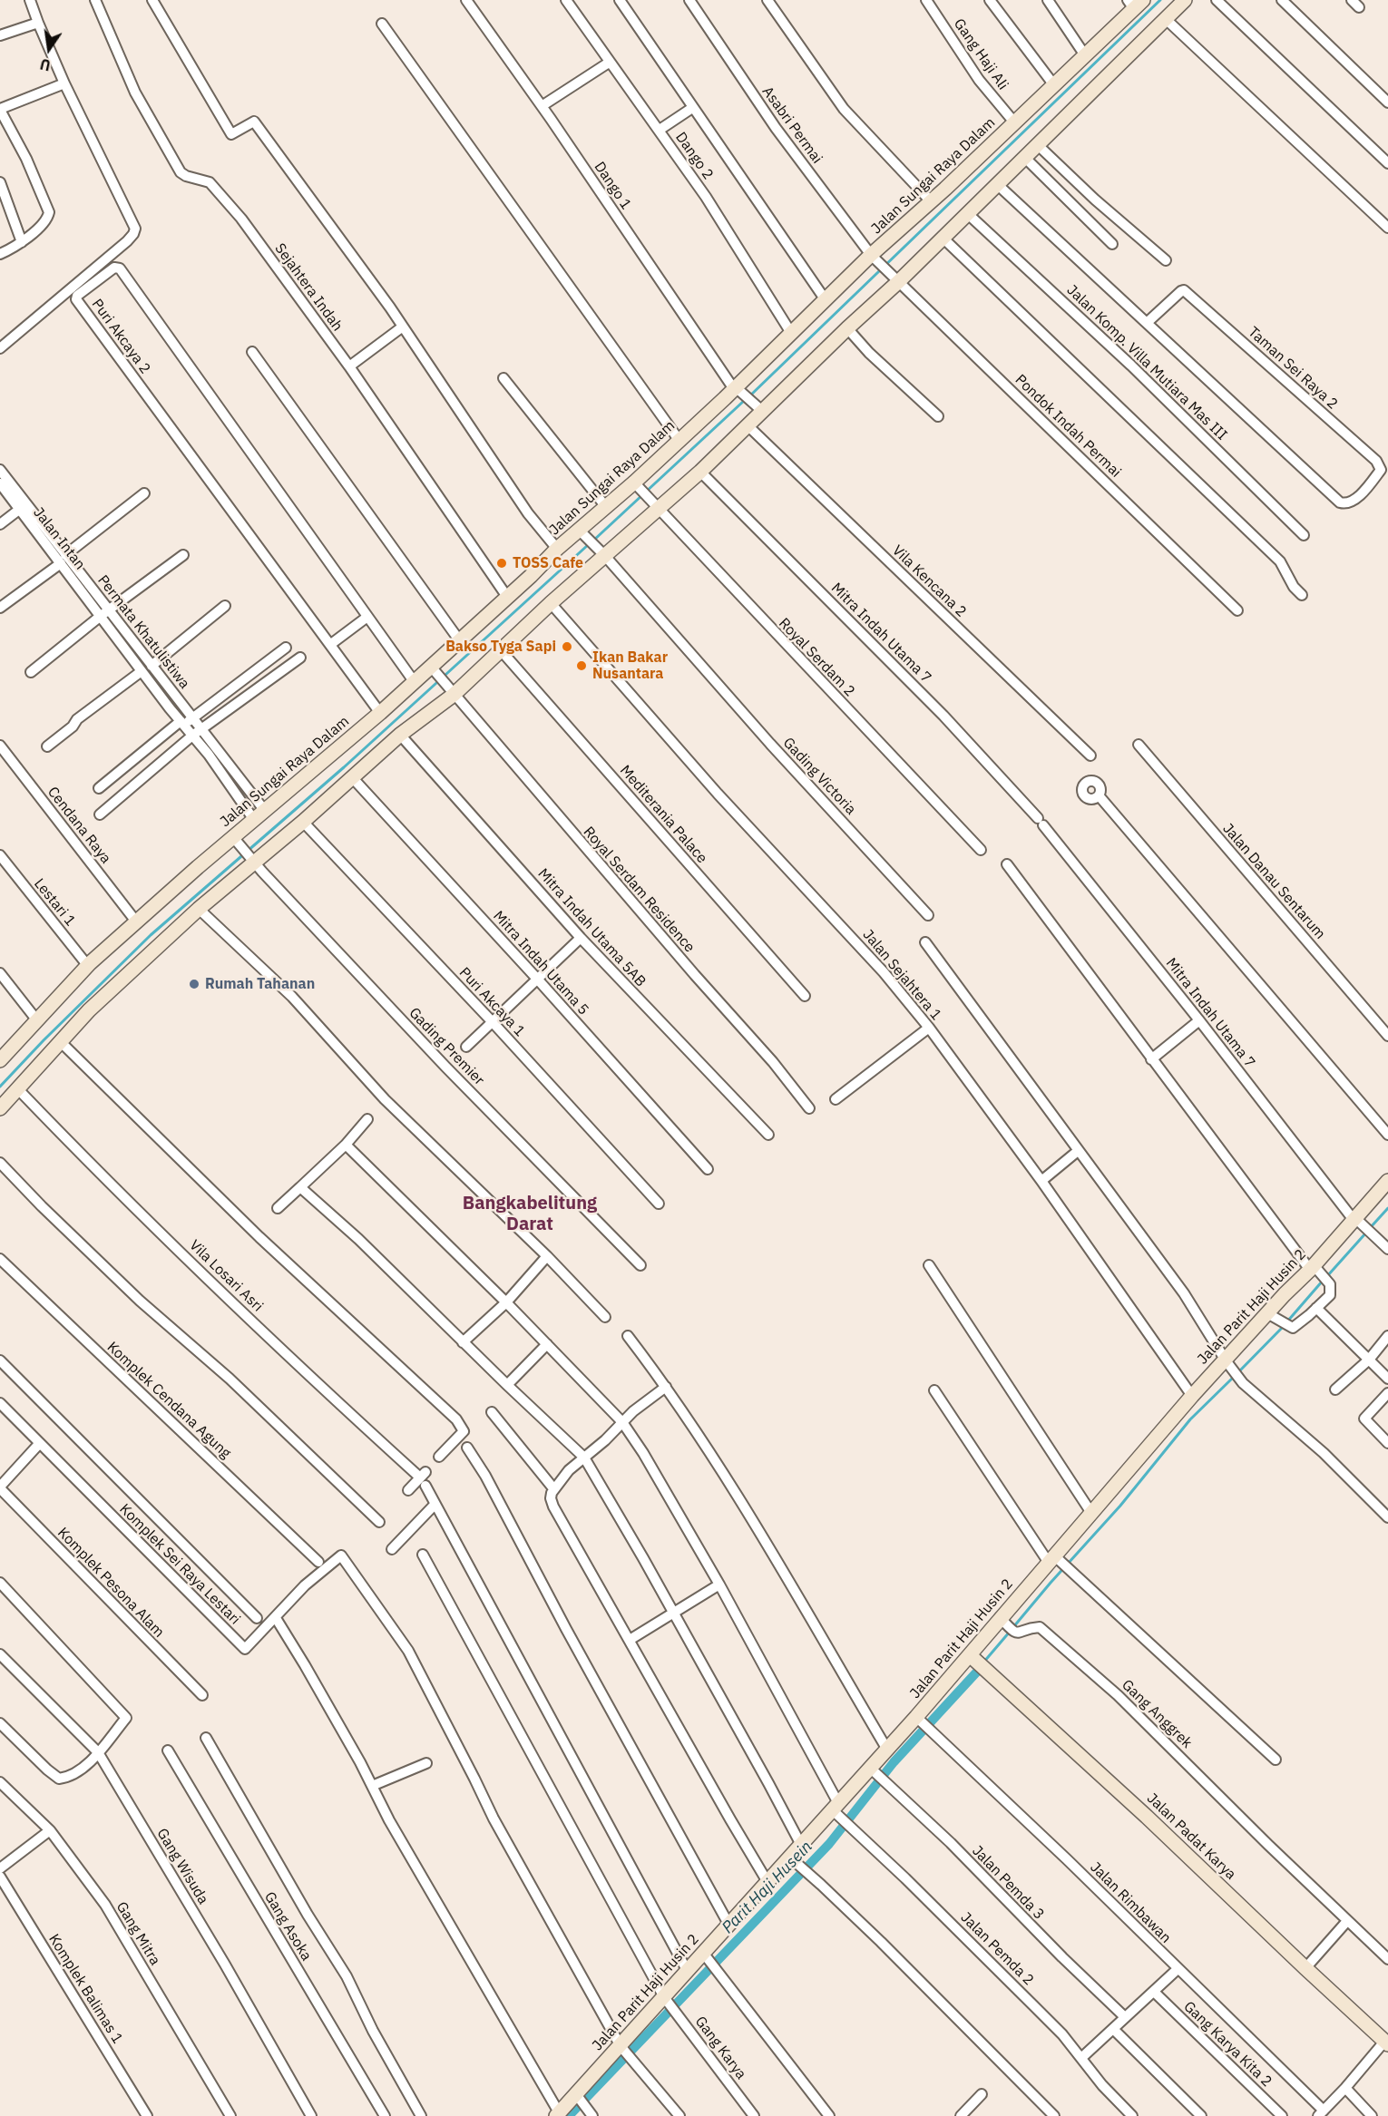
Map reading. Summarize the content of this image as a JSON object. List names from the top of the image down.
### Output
{
  "streets": {
    "street": [
      "Gang Haji Ali",
      "Asabri Permai",
      "Dango 2",
      "Jalan Sungai Raya Dalam",
      "Dango 1",
      "Sejahtera Indah",
      "Puri Akcaya 2",
      "Jalan Komp. Villa Mutiara Mas III",
      "Taman Sei Raya 2",
      "Pondok Indah Permai",
      "Jalan Intan",
      "Vila Kencana 2",
      "Permata Khatulistiwa",
      "Mitra Indah Utama 7",
      "Royal Serdam 2",
      "Gading Victoria",
      "Mediterania Palace",
      "Cendana Raya",
      "Jalan Danau Sentarum",
      "Royal Serdam Residence",
      "Lestari 1",
      "Mitra Indah Utama 5AB",
      "Mitra Indah Utama 5",
      "Jalan Sejahtera 1",
      "Puri Akcaya 1",
      "Gading Premier",
      "Vila Losari Asri",
      "Jalan Parit Haji Husin 2",
      "Komplek Cendana Agung",
      "Komplek Sei Raya Lestari",
      "Komplek Pesona Alam",
      "Gang Anggrek",
      "Jalan Padat Karya",
      "Gang Wisuda",
      "Jalan Pemda 3",
      "Jalan Rimbawan",
      "Gang Asoka",
      "Gang Mitra",
      "Jalan Pemda 2",
      "Komplek Balimas 1",
      "Gang Karya Kita 2",
      "Gang Karya"
    ]
  },
  "crossings": [
    ["Gang Haji Ali", "Jalan Sungai Raya Dalam"],
    ["Asabri Permai", "Jalan Sungai Raya Dalam"],
    ["Asabri Permai", "Pondok Indah Permai"],
    ["Dango 2", "Jalan Sungai Raya Dalam"],
    ["Jalan Sungai Raya Dalam", "Dango 1"],
    ["Jalan Sungai Raya Dalam", "Sejahtera Indah"],
    ["Jalan Sungai Raya Dalam", "Puri Akcaya 2"],
    ["Jalan Sungai Raya Dalam", "Pondok Indah Permai"],
    ["Jalan Sungai Raya Dalam", "Royal Serdam 2"],
    ["Jalan Sungai Raya Dalam", "Cendana Raya"],
    ["Jalan Sungai Raya Dalam", "Royal Serdam Residence"],
    ["Jalan Sungai Raya Dalam", "Lestari 1"],
    ["Jalan Sungai Raya Dalam", "Gading Premier"],
    ["Jalan Intan", "Permata Khatulistiwa"],
    ["Mitra Indah Utama 7", "Jalan Parit Haji Husin 2"],
    ["Jalan Sejahtera 1", "Jalan Parit Haji Husin 2"],
    ["Jalan Parit Haji Husin 2", "Komplek Sei Raya Lestari"],
    ["Jalan Parit Haji Husin 2", "Gang Anggrek"],
    ["Jalan Parit Haji Husin 2", "Jalan Padat Karya"],
    ["Jalan Parit Haji Husin 2", "Jalan Pemda 3"],
    ["Jalan Parit Haji Husin 2", "Jalan Rimbawan"],
    ["Jalan Parit Haji Husin 2", "Jalan Pemda 2"],
    ["Jalan Parit Haji Husin 2", "Gang Karya"]
  ],
  "districts": ["Bangkabelitung Darat"],
  "water": ["Parit Haji Husein"],
  "places": [
    "TOSS Cafe",
    "Bakso Tyga Sapi",
    "Ikan Bakar Nusantara",
    "Rumah Tahanan"
  ],
  "north": "bottom"
}
